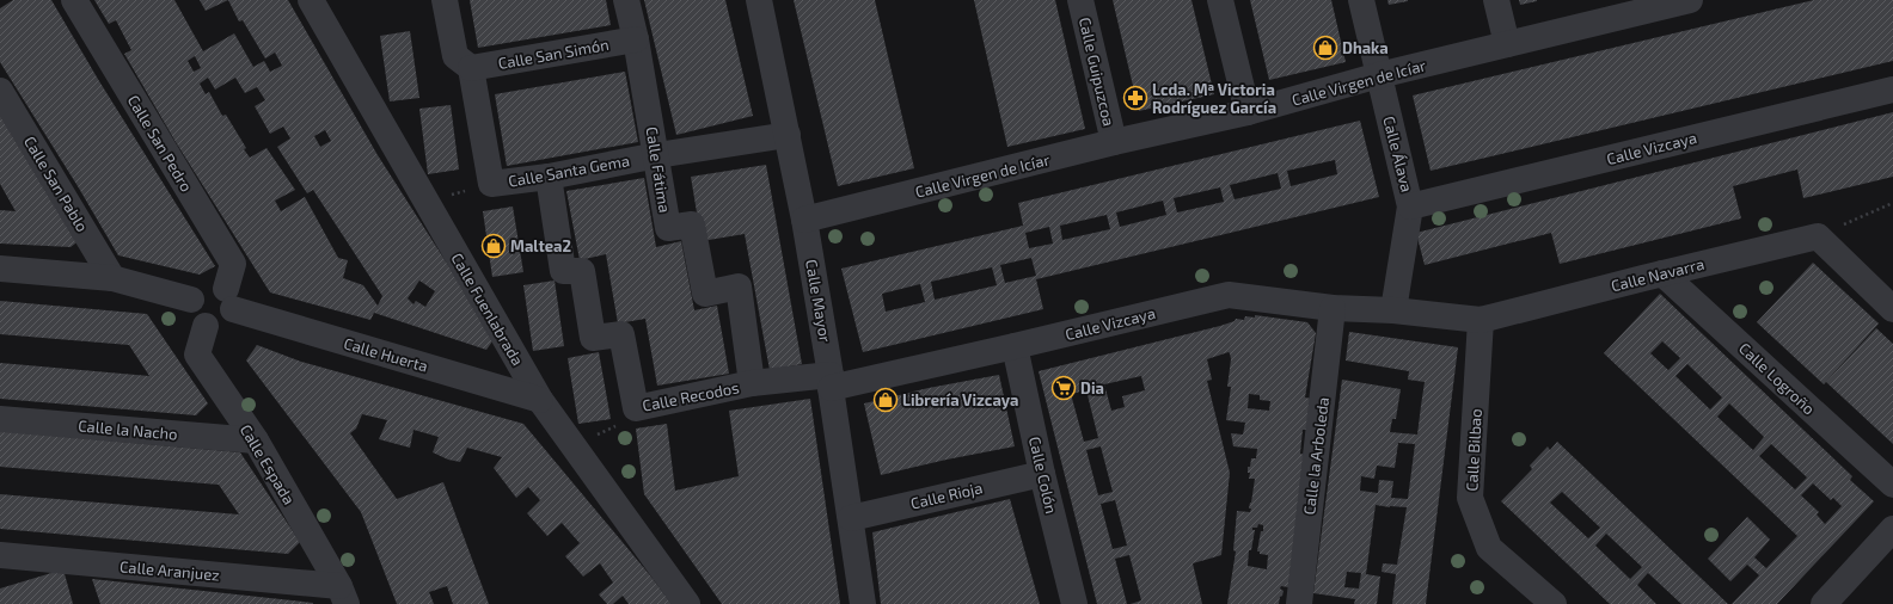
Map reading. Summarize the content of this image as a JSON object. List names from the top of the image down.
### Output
{
  "streets": {
    "street": [
      "Calle San Simón",
      "Calle Guipuzcoa",
      "Calle Virgen de Icíar",
      "Calle San Pedro",
      "Calle Vizcaya",
      "Calle Álava",
      "Calle Fátima",
      "Calle Santa Gema",
      "Calle San Pablo",
      "Calle Navarra",
      "Calle Mayor",
      "Calle Fuenlabrada",
      "Calle Huerta",
      "Calle Logroño",
      "Calle Recodos",
      "Calle la Nacho",
      "Calle Bilbao",
      "Calle la Arboleda",
      "Calle Espada",
      "Calle Colón",
      "Calle Rioja",
      "Calle Aranjuez"
    ]
  },
  "crossings": [
    ["Calle San Simón", "Calle Fátima"],
    ["Calle Guipuzcoa", "Calle Virgen de Icíar"],
    ["Calle Virgen de Icíar", "Calle Álava"],
    ["Calle Virgen de Icíar", "Calle Mayor"],
    ["Calle San Pedro", "Calle Huerta"],
    ["Calle San Pedro", "Calle Espada"],
    ["Calle Vizcaya", "Calle Álava"],
    ["Calle Vizcaya", "Calle Navarra"],
    ["Calle Vizcaya", "Calle Mayor"],
    ["Calle Vizcaya", "Calle Recodos"],
    ["Calle Vizcaya", "Calle la Arboleda"],
    ["Calle Vizcaya", "Calle Colón"],
    ["Calle Álava", "Calle Navarra"],
    ["Calle Fátima", "Calle Santa Gema"],
    ["Calle Fátima", "Calle Recodos"],
    ["Calle Santa Gema", "Calle Mayor"],
    ["Calle Santa Gema", "Calle Recodos"],
    ["Calle Navarra", "Calle Logroño"],
    ["Calle Navarra", "Calle Bilbao"],
    ["Calle Mayor", "Calle Recodos"],
    ["Calle Mayor", "Calle Rioja"],
    ["Calle Fuenlabrada", "Calle Huerta"],
    ["Calle Huerta", "Calle Espada"],
    ["Calle la Nacho", "Calle Espada"],
    ["Calle Espada", "Calle Aranjuez"],
    ["Calle Colón", "Calle Rioja"]
  ],
  "places": {
    "shop": ["Dhaka", "Maltea2", "Librería Vizcaya"],
    "pharmacy": ["Lcda. Mª Victoria Rodríguez García"],
    "supermarket": ["Dia"]
  }
}
